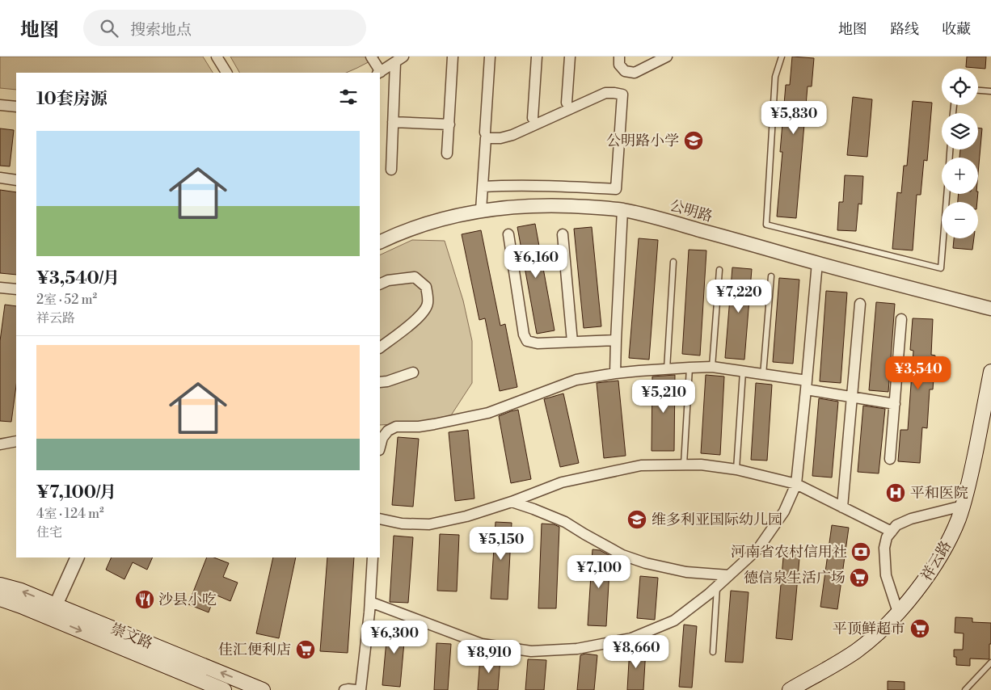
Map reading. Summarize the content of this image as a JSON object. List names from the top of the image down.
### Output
{
  "streets": {
    "main road": ["祥云路", "崇文路"],
    "street": ["公明路"]
  },
  "places": {
    "school or university": ["公明路小学", "维多利亚国际幼儿园"],
    "hospital": ["平和医院"],
    "bank": ["河南省农村信用社"],
    "supermarket": ["德信泉生活广场", "平顶鲜超市", "佳汇便利店"],
    "restaurant": ["沙县小吃"]
  },
  "page": {
    "header": "地图",
    "search": "搜索地点",
    "nav": ["地图", "路线", "收藏"],
    "map_buttons": ["+", "−"],
    "heading": "10套房源",
    "price": [
      "¥5,830",
      "¥6,160",
      "¥7,220",
      "¥3,540",
      "¥5,210",
      "¥5,150",
      "¥7,100",
      "¥6,300",
      "¥8,660",
      "¥8,910"
    ],
    "list": [
      {
        "name": "¥3,540/月",
        "note": "2室 · 52 m² · 祥云路"
      },
      {
        "name": "¥7,100/月",
        "note": "4室 · 124 m² · 住宅"
      }
    ]
  }
}
